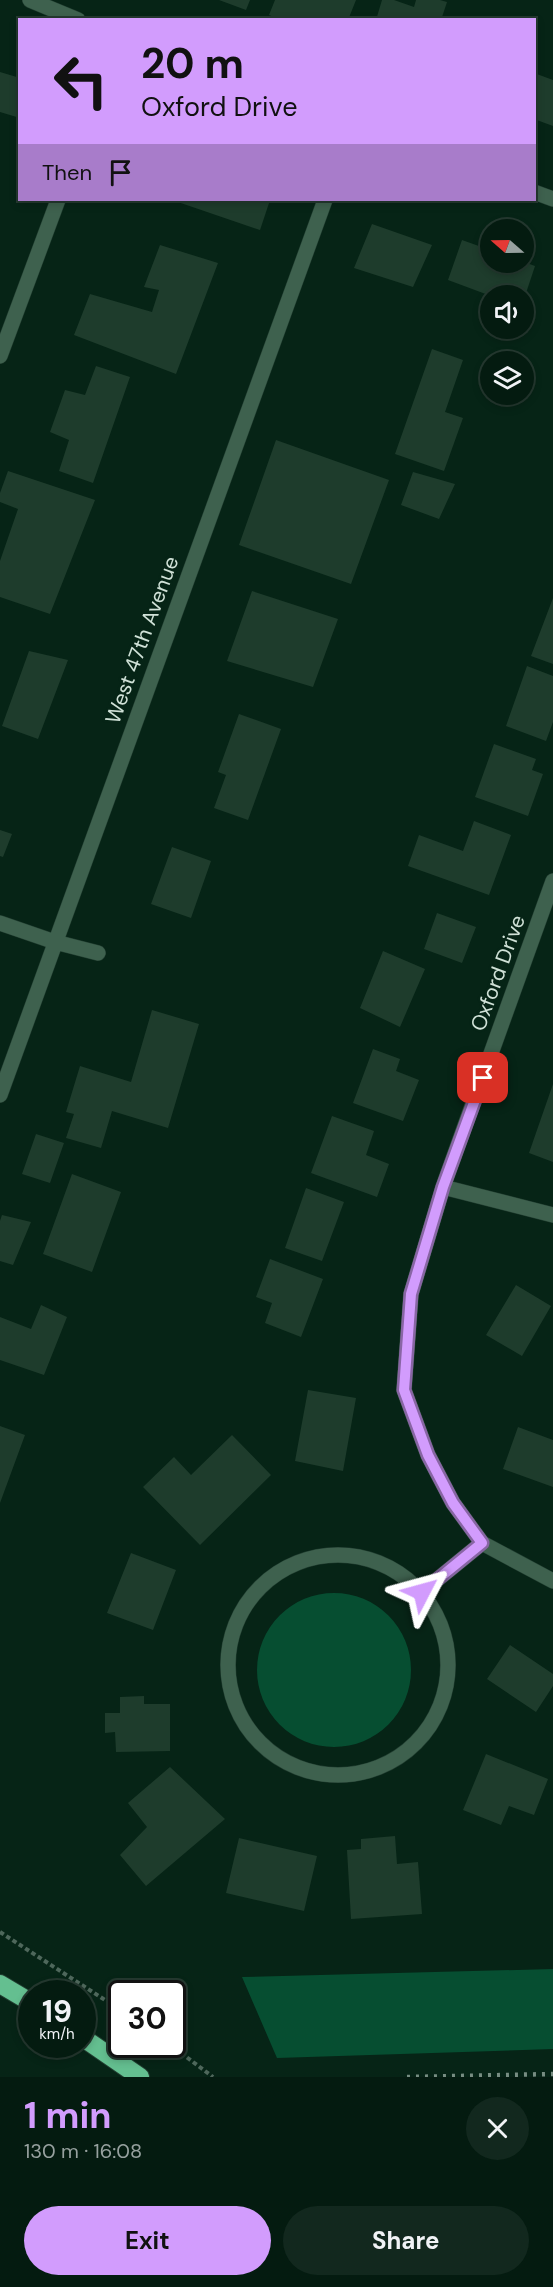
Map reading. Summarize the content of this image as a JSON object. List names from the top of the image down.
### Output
{
  "streets": {
    "street": ["West 47th Avenue", "Oxford Drive"]
  },
  "north": "left",
  "page": {
    "turn": ["20 m", "Oxford Drive"],
    "then": "Then",
    "speed": "19 km/h",
    "limit": "30",
    "heading": ["1 min", "130 m · 16:08"],
    "buttons": ["Exit", "Share"]
  }
}
